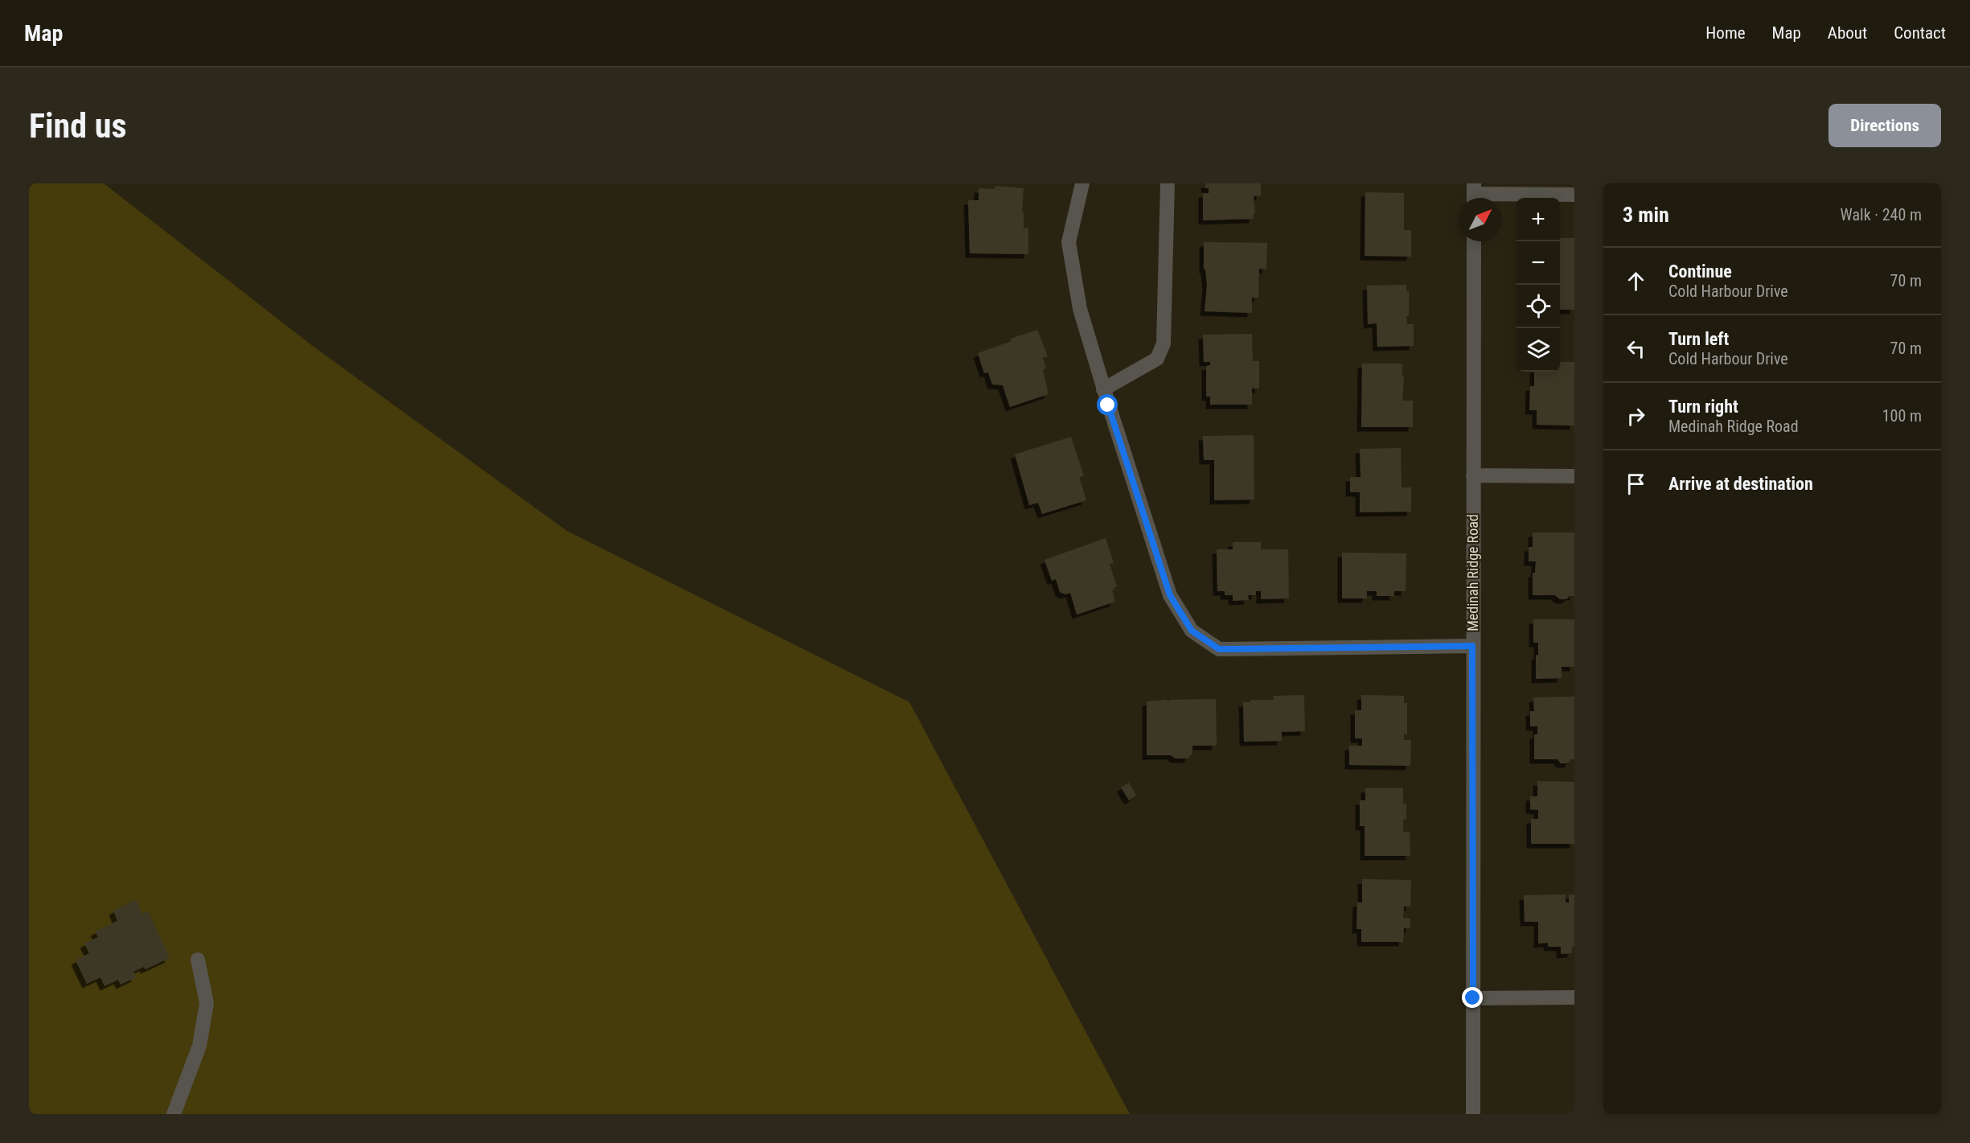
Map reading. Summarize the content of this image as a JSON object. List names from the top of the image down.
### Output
{
  "streets": {
    "street": ["Medinah Ridge Road"]
  },
  "north": "top right",
  "page": {
    "header": "Map",
    "nav": [
      "Home",
      "Map",
      "About",
      "Contact"
    ],
    "buttons": "Directions",
    "title": "Find us",
    "heading": ["3 min", "Walk · 240 m"],
    "map_buttons": ["+", "−"],
    "list": [
      ["Continue", "Cold Harbour Drive", "70 m"],
      ["Turn left", "Cold Harbour Drive", "70 m"],
      ["Turn right", "Medinah Ridge Road", "100 m"],
      "Arrive at destination"
    ]
  }
}
